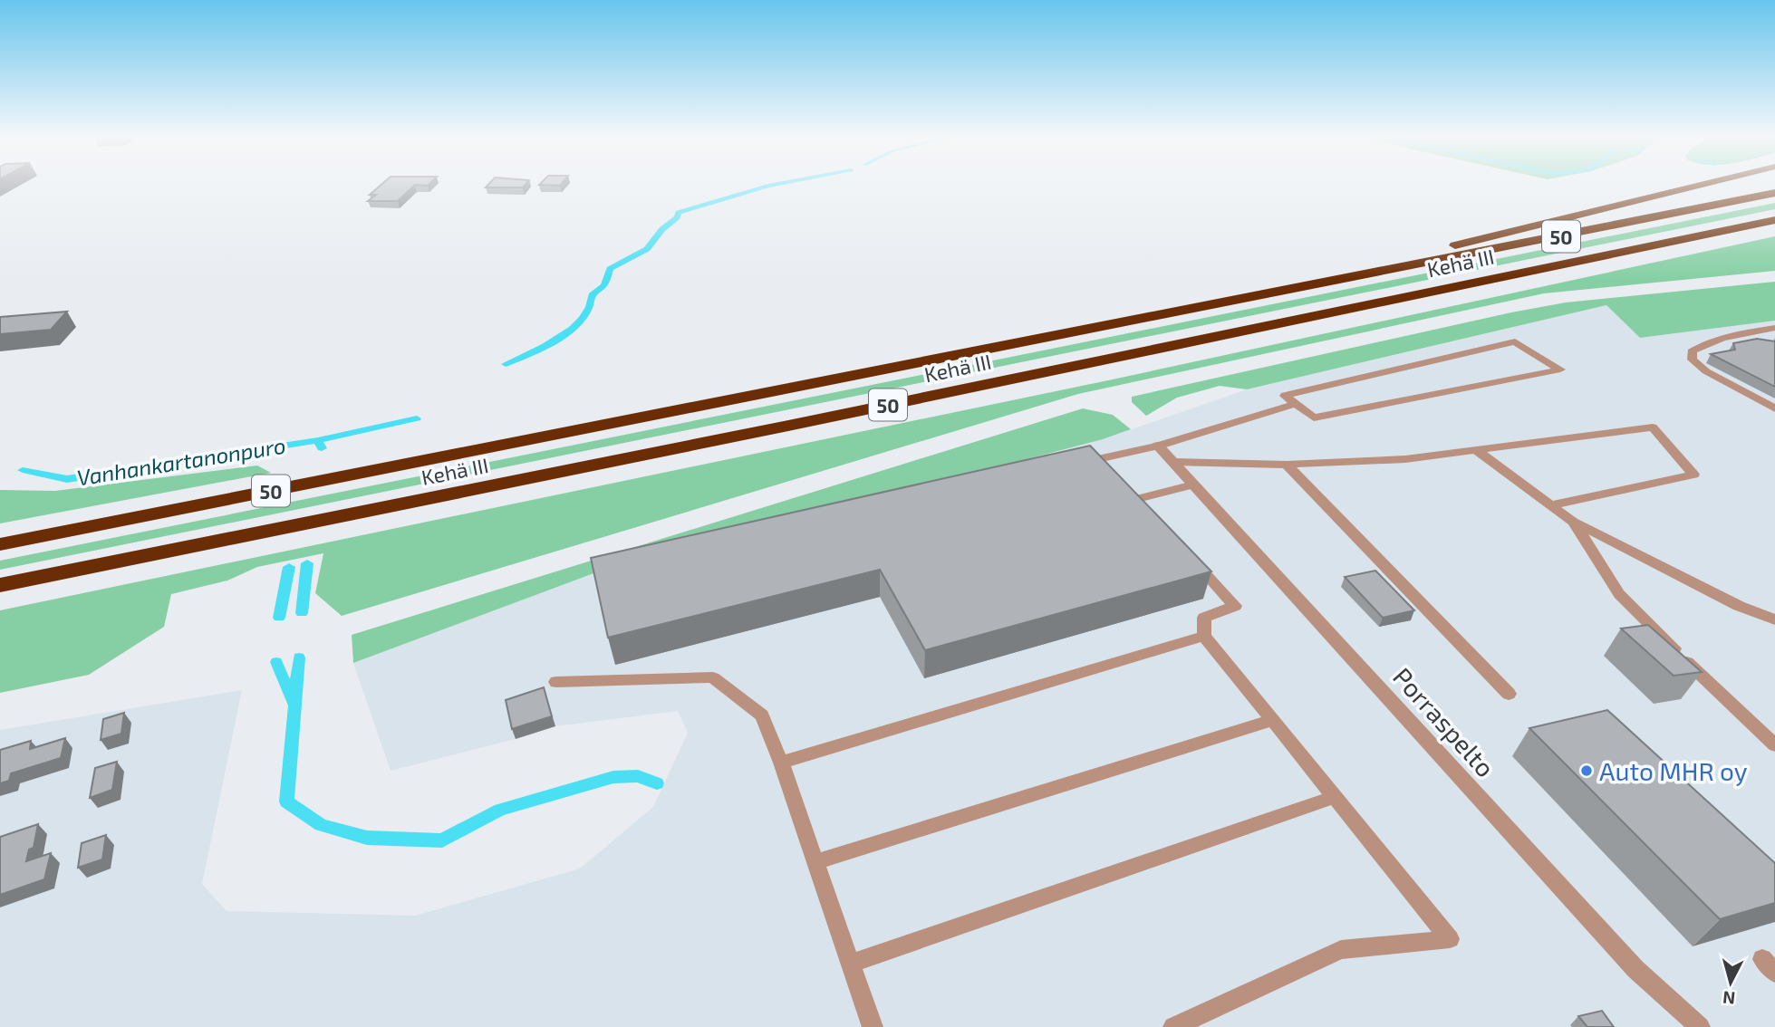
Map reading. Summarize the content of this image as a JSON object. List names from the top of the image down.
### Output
{
  "streets": {
    "highway": ["50", "Kehä III"],
    "street": ["Porraspelto"]
  },
  "water": ["Vanhankartanonpuro"],
  "places": ["Auto MHR oy"],
  "north": "bottom"
}
